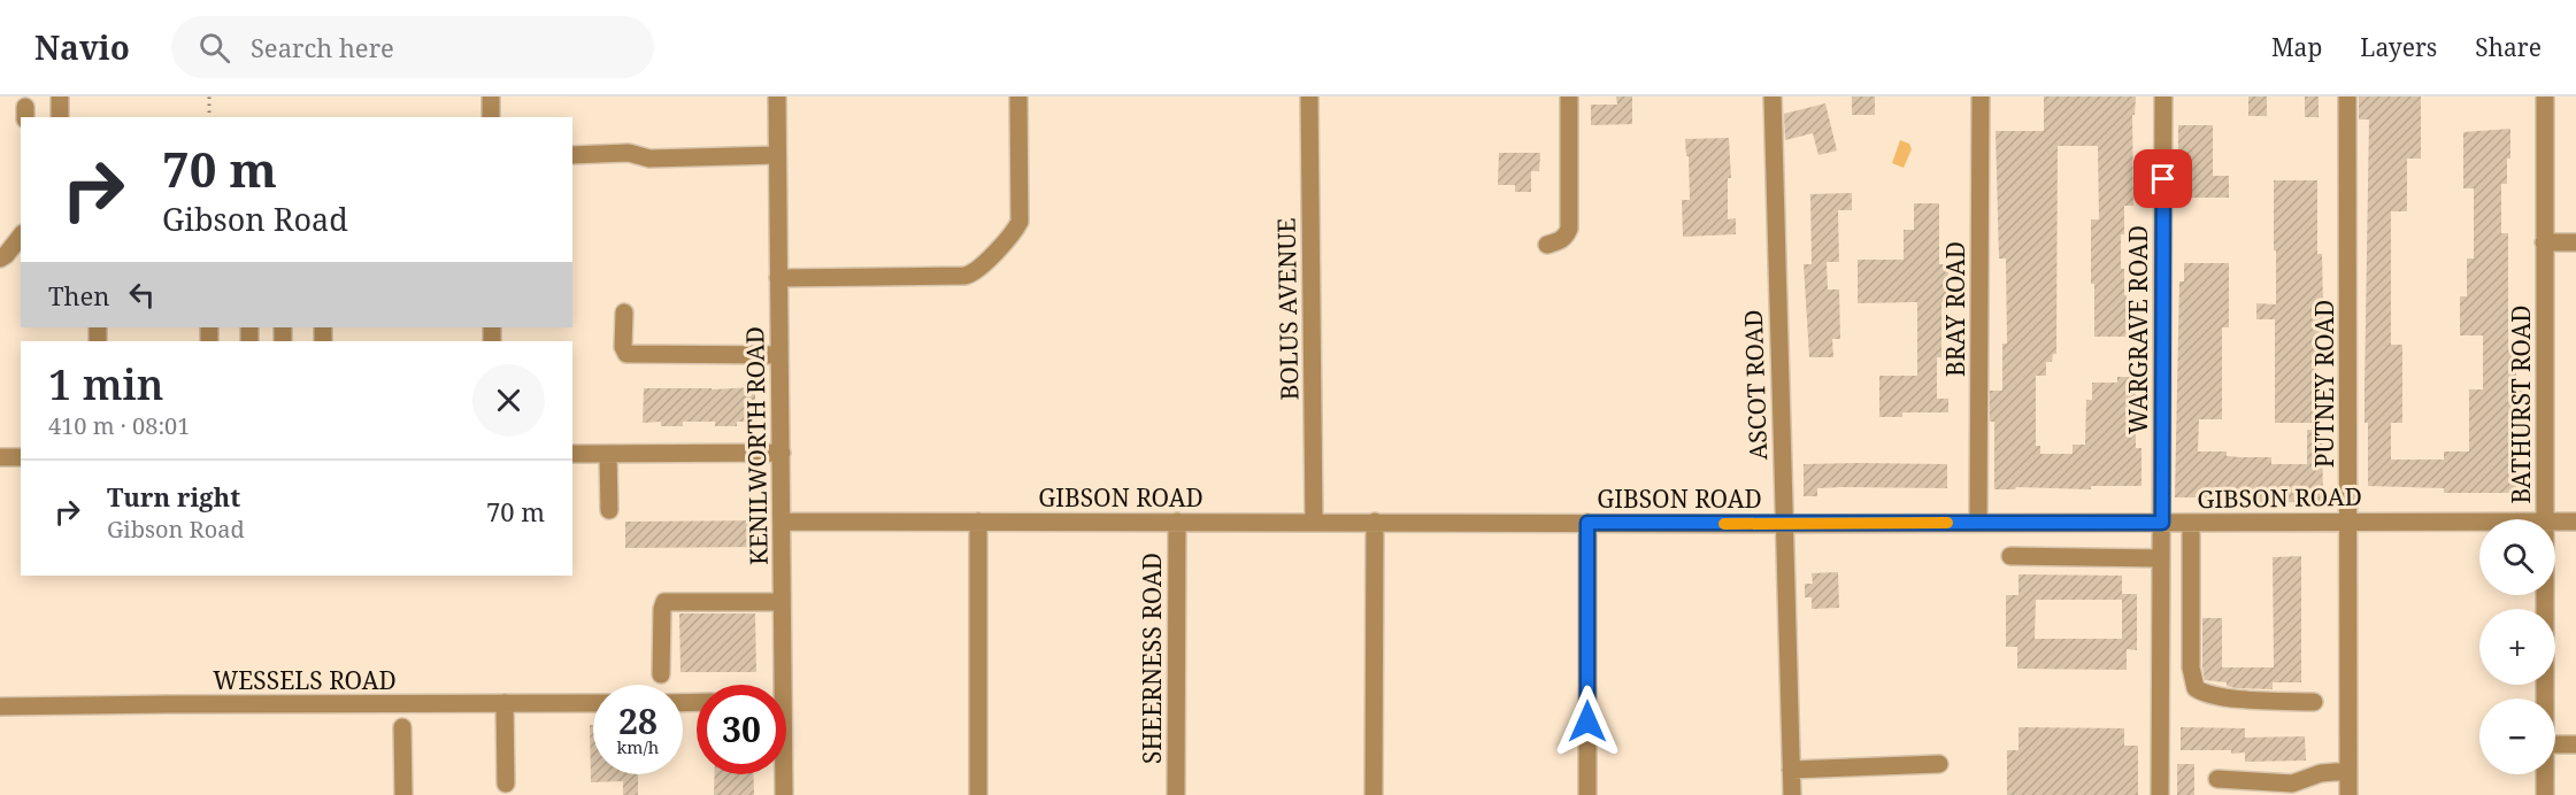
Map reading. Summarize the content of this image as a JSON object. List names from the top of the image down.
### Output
{
  "streets": {
    "street": [
      "BOLUS AVENUE",
      "BRAY ROAD",
      "WARGRAVE ROAD",
      "PUTNEY ROAD",
      "ASCOT ROAD",
      "BATHURST ROAD",
      "KENILWORTH ROAD",
      "GIBSON ROAD",
      "SHEERNESS ROAD",
      "WESSELS ROAD"
    ]
  },
  "crossings": [
    ["BOLUS AVENUE", "GIBSON ROAD"],
    ["BRAY ROAD", "GIBSON ROAD"],
    ["WARGRAVE ROAD", "GIBSON ROAD"],
    ["PUTNEY ROAD", "GIBSON ROAD"],
    ["ASCOT ROAD", "GIBSON ROAD"],
    ["KENILWORTH ROAD", "GIBSON ROAD"],
    ["GIBSON ROAD", "SHEERNESS ROAD"]
  ],
  "page": {
    "header": "Navio",
    "search": "Search here",
    "nav": ["Map", "Layers", "Share"],
    "turn": ["70 m", "Gibson Road"],
    "then": "Then",
    "heading": ["1 min", "410 m · 08:01"],
    "list": [
      {
        "name": "Turn right",
        "note": "Gibson Road",
        "value": "70 m"
      }
    ],
    "map_buttons": ["+", "−"],
    "speed": "28 km/h",
    "limit": "30"
  }
}
